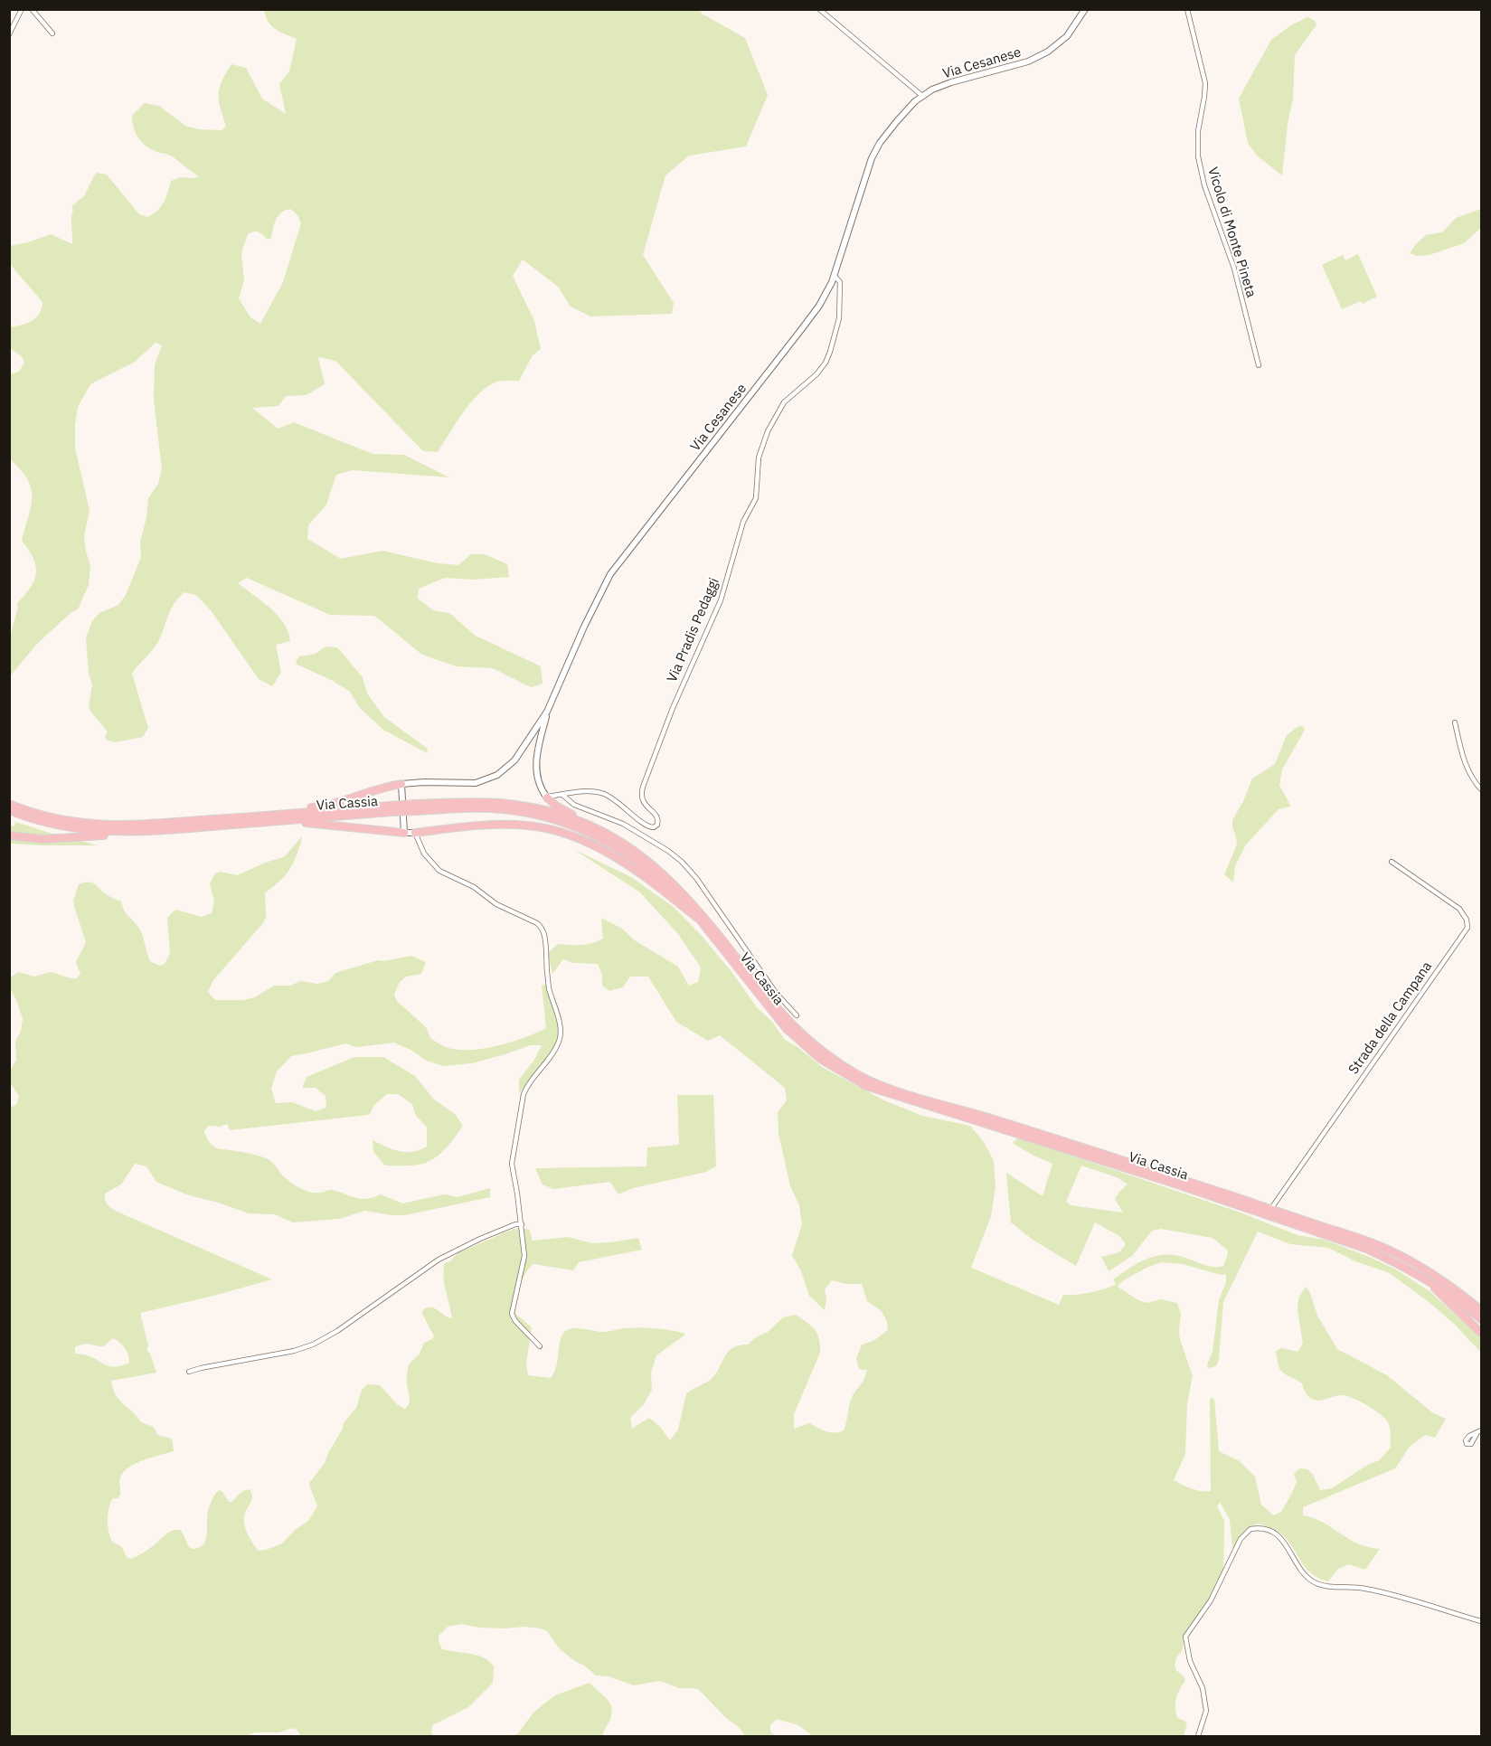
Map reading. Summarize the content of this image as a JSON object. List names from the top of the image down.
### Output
{
  "streets": {
    "highway": ["Via Cassia"],
    "street": [
      "Via Cesanese",
      "Vicolo di Monte Pineta",
      "Via Pradis Pedaggi",
      "Strada della Campana"
    ]
  },
  "crossings": [
    ["Via Cesanese", "Via Pradis Pedaggi"]
  ]
}
